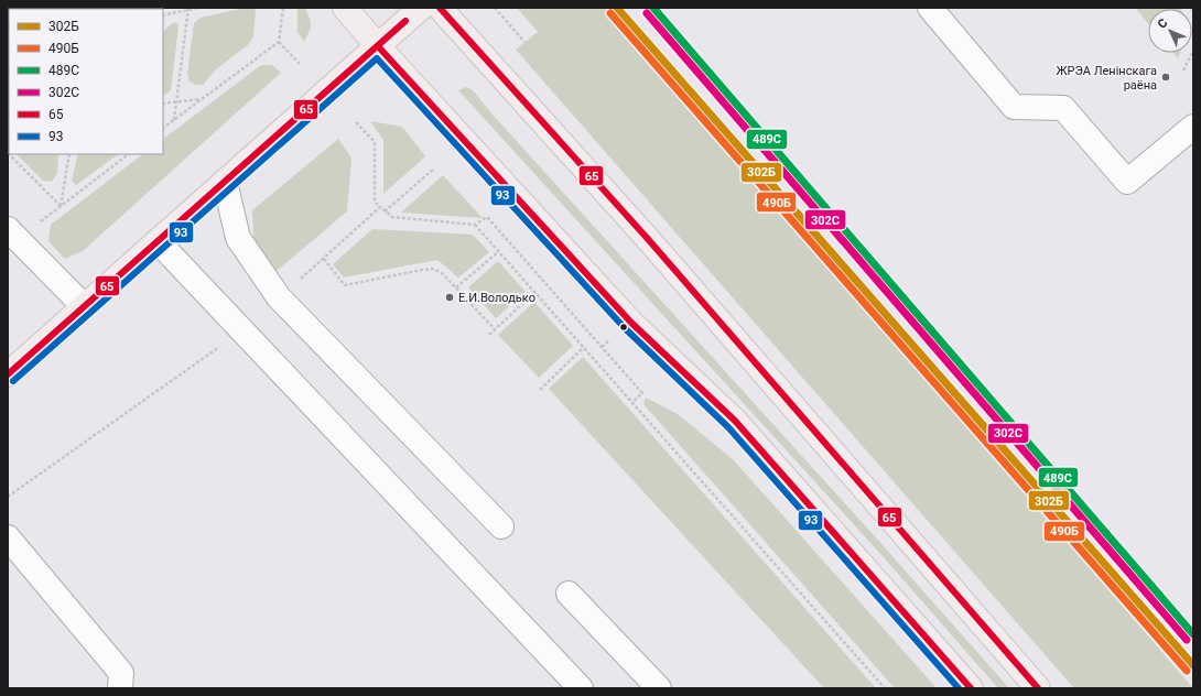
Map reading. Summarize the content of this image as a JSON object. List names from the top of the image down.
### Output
{
  "places": ["ЖРЭА Ленінскага раёна", "Е.И.Володько"],
  "lines": [
    "transit line 302Б",
    "transit line 489С",
    "transit line 65",
    "transit line 490Б",
    "transit line 302С",
    "transit line 93"
  ],
  "legend": [
    "302Б",
    "490Б",
    "489С",
    "302С",
    "65",
    "93"
  ],
  "north": "top left"
}
